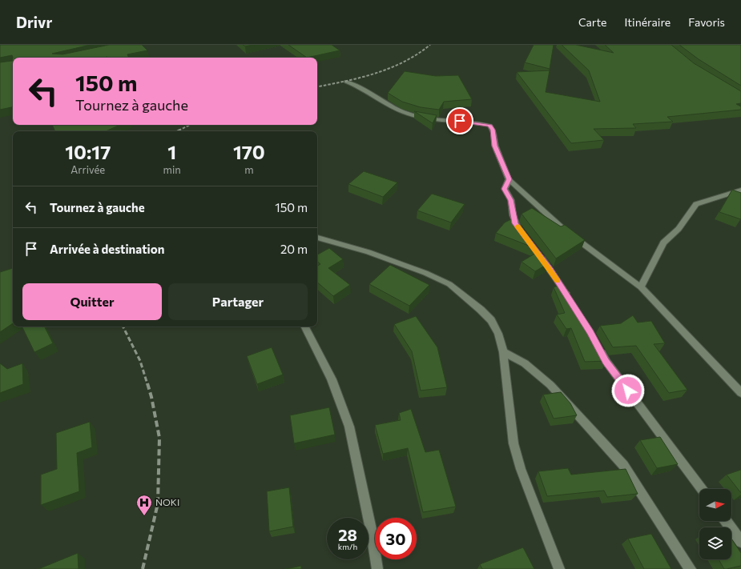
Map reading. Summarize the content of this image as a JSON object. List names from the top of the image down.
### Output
{
  "places": {
    "hospital": ["NOKI"]
  },
  "north": "right",
  "page": {
    "header": "Drivr",
    "nav": ["Carte", "Itinéraire", "Favoris"],
    "turn": ["150 m", "Tournez à gauche"],
    "eta": [
      "10:17",
      "Arrivée",
      "1",
      "min",
      "170",
      "m"
    ],
    "list": [
      {
        "name": "Tournez à gauche",
        "value": "150 m"
      },
      {
        "name": "Arrivée à destination",
        "value": "20 m"
      }
    ],
    "buttons": ["Quitter", "Partager"],
    "speed": "28 km/h",
    "limit": "30"
  }
}
